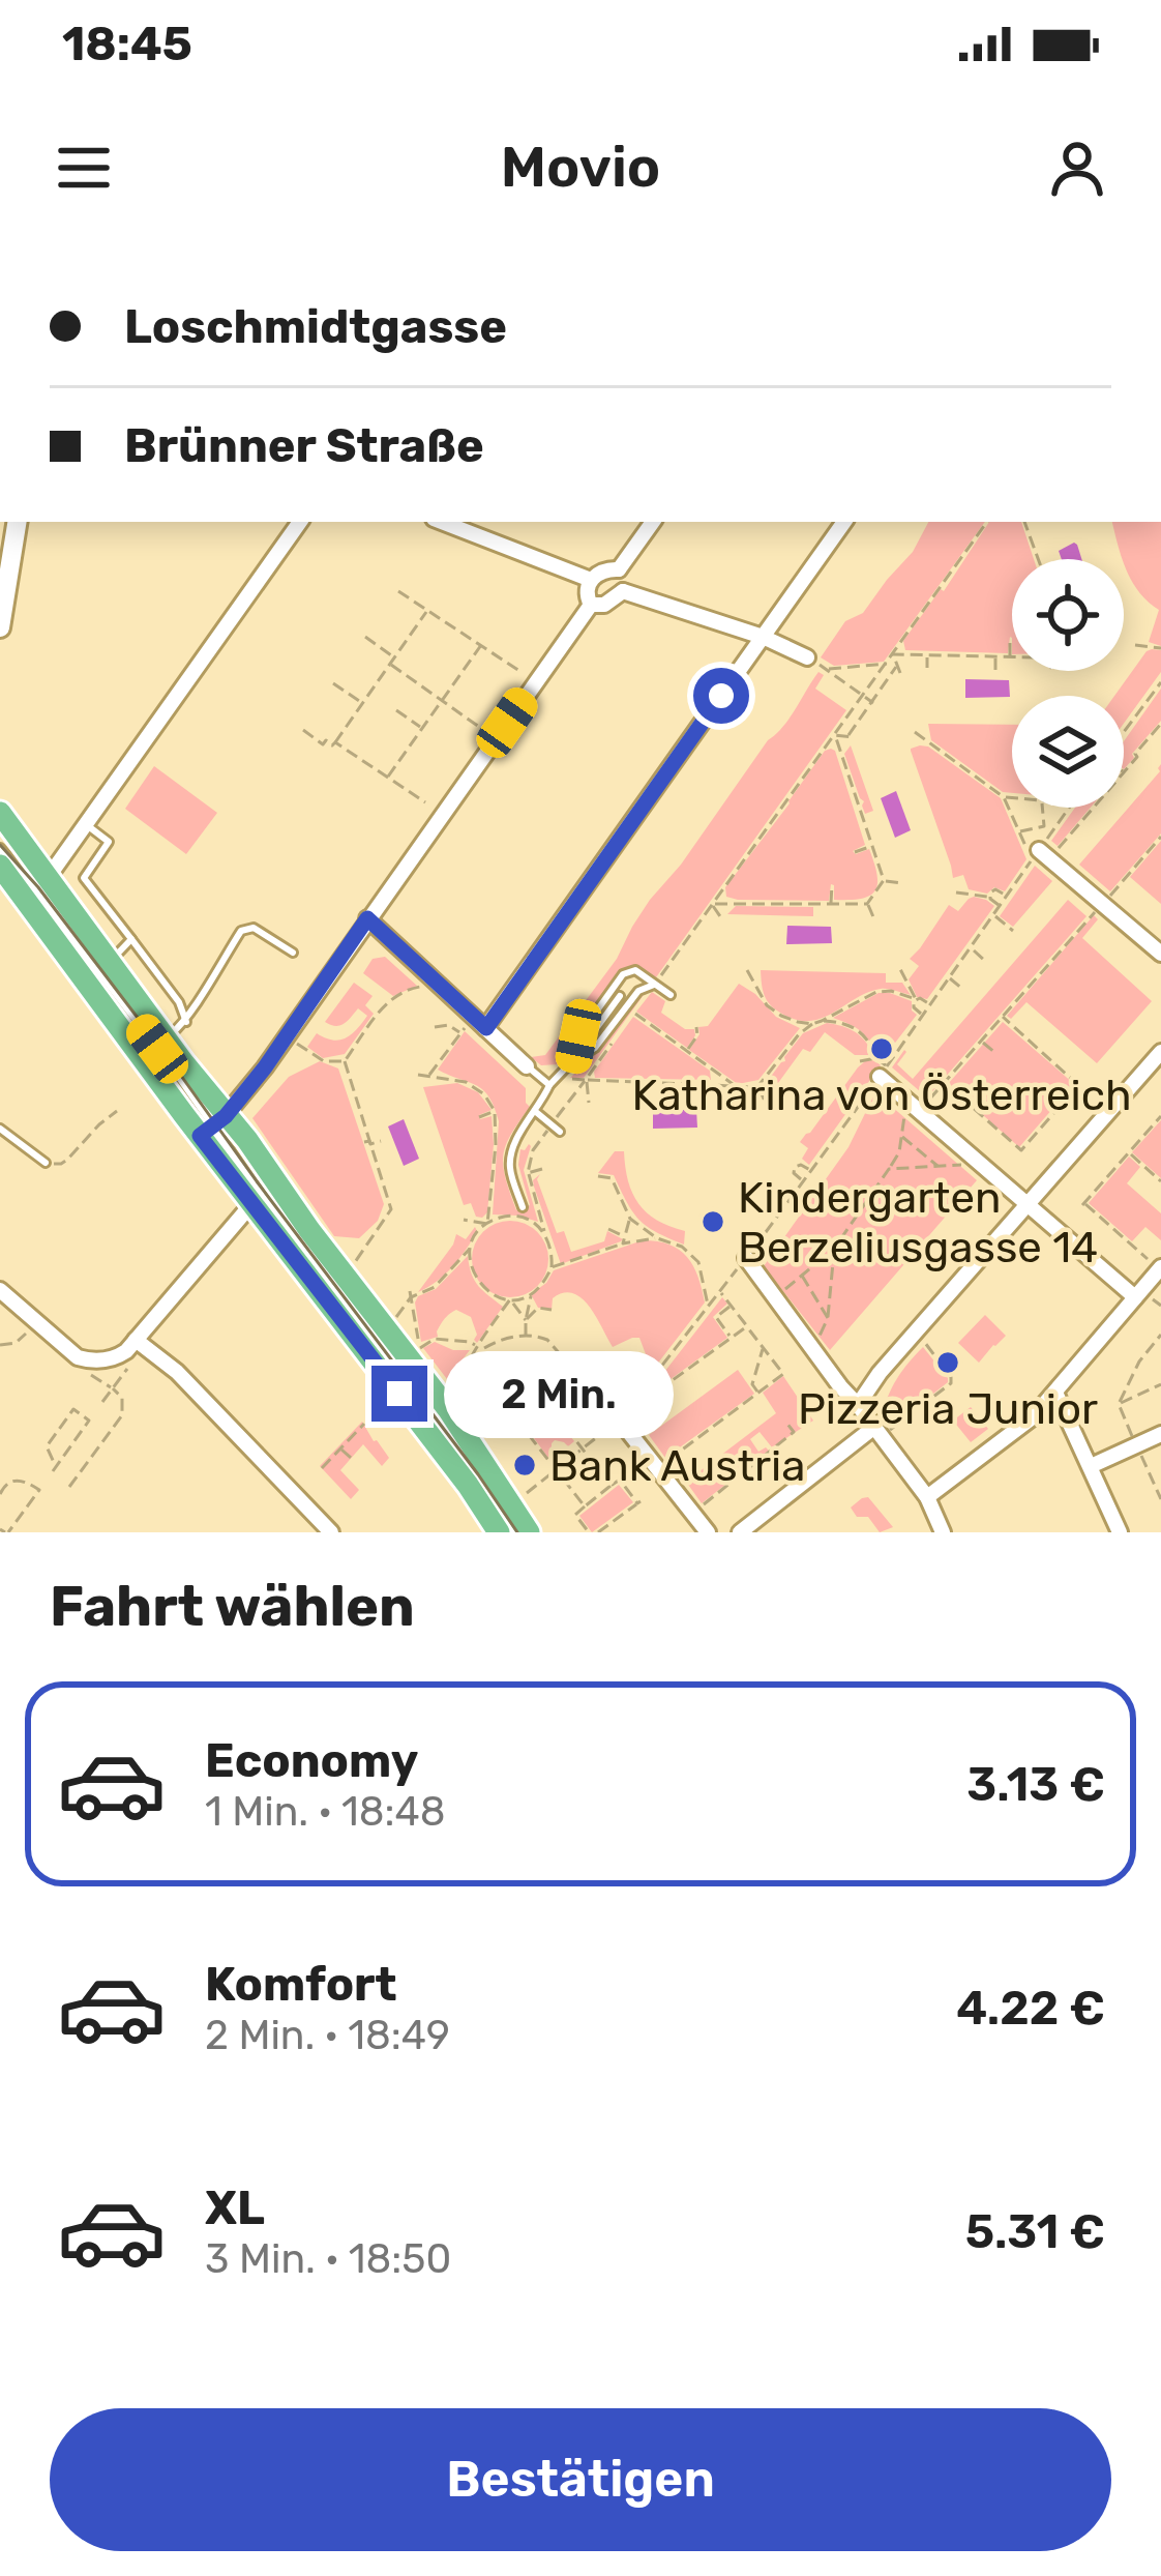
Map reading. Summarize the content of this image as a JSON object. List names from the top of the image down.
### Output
{
  "places": [
    "Katharina von Österreich",
    "Kindergarten Berzeliusgasse 14",
    "Pizzeria Junior",
    "Bank Austria"
  ],
  "page": {
    "status": "18:45",
    "header": "Movio",
    "banner": ["Loschmidtgasse", "Brünner Straße"],
    "bubble": "2 Min.",
    "heading": "Fahrt wählen",
    "list": [
      {
        "name": "Economy",
        "note": "1 Min. · 18:48",
        "value": "3.13 €"
      },
      {
        "name": "Komfort",
        "note": "2 Min. · 18:49",
        "value": "4.22 €"
      },
      {
        "name": "XL",
        "note": "3 Min. · 18:50",
        "value": "5.31 €"
      }
    ],
    "buttons": "Bestätigen"
  }
}
